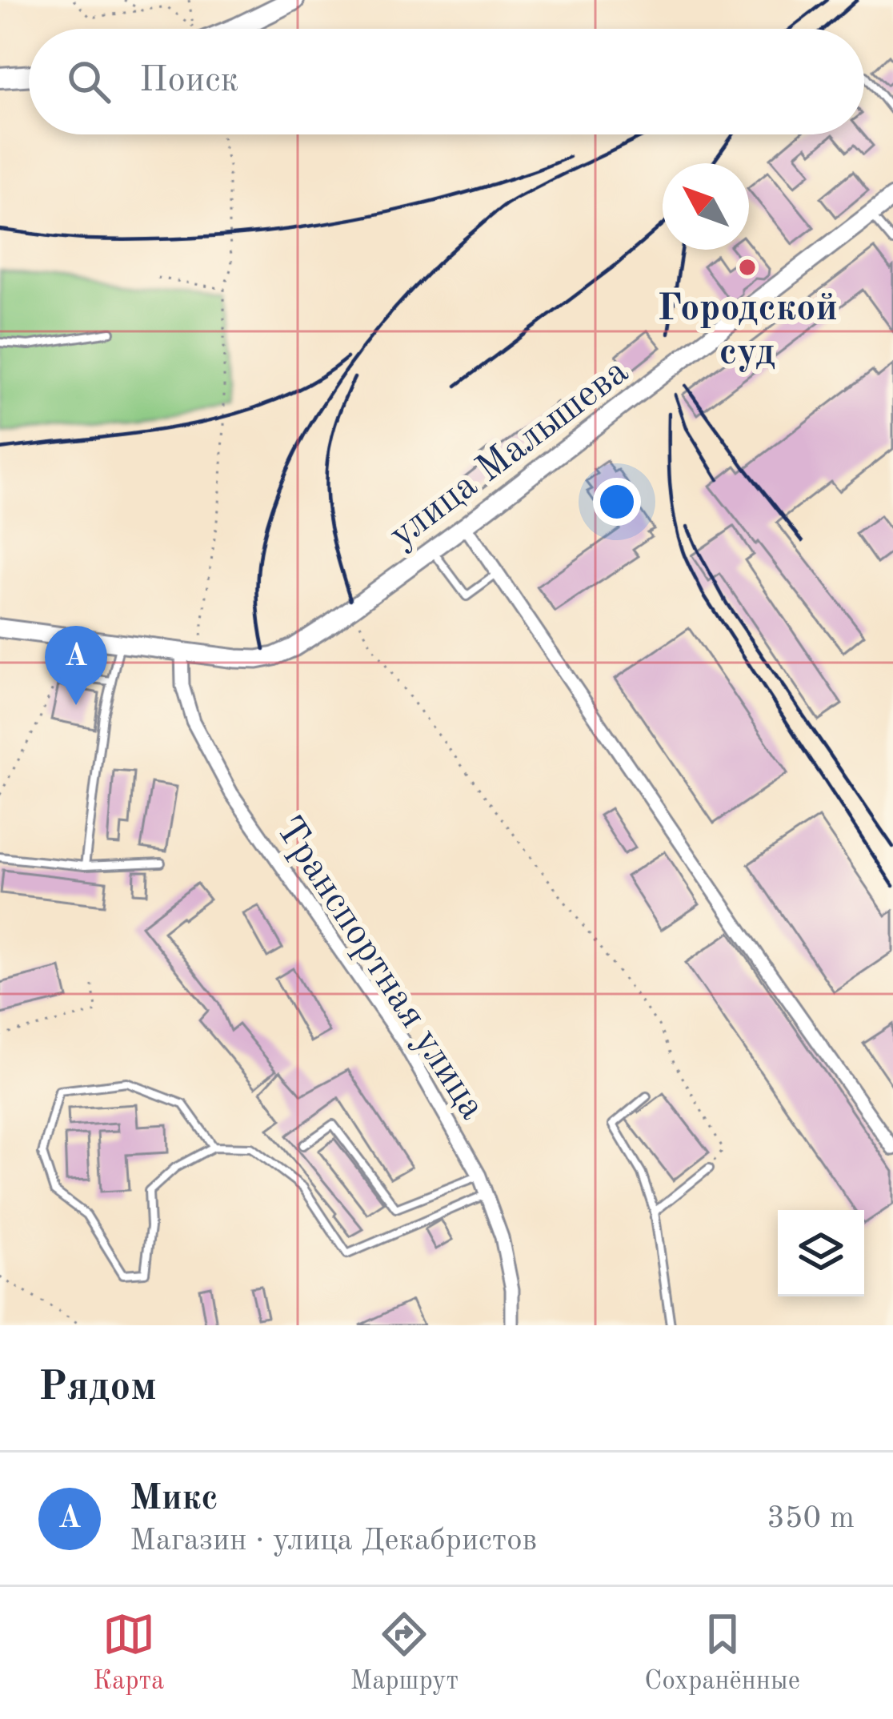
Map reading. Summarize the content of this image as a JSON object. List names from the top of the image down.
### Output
{
  "streets": {
    "main road": ["улица Малышева"],
    "street": ["Транспортная улица"]
  },
  "crossings": [
    ["улица Малышева", "Транспортная улица"]
  ],
  "places": ["Городской суд"],
  "north": "top left",
  "page": {
    "search": "Поиск",
    "pins": "A",
    "heading": "Рядом",
    "list": [
      {
        "mark": "A",
        "name": "Микс",
        "note": "Магазин · улица Декабристов",
        "value": "350 m"
      }
    ],
    "nav": ["Карта", "Маршрут", "Сохранённые"]
  }
}
